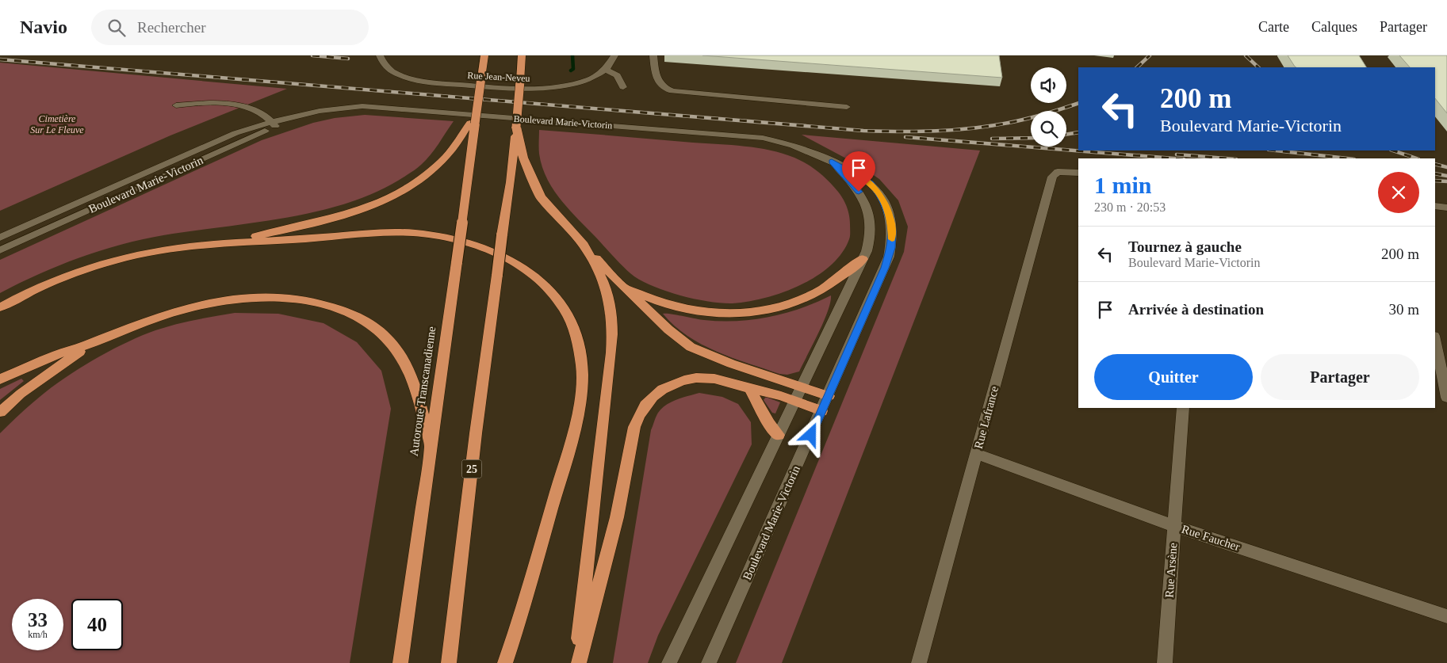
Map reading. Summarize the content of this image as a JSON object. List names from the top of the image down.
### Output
{
  "streets": {
    "highway": ["Autoroute Transcanadienne", "25"],
    "street": [
      "Rue Jean-Neveu",
      "Boulevard Marie-Victorin",
      "Rue Lafrance",
      "Rue Faucher",
      "Rue Arsène"
    ]
  },
  "crossings": [
    ["Rue Lafrance", "Rue Faucher"],
    ["Rue Faucher", "Rue Arsène"]
  ],
  "parks": ["Cimetière Sur Le Fleuve"],
  "page": {
    "header": "Navio",
    "search": "Rechercher",
    "nav": ["Carte", "Calques", "Partager"],
    "turn": ["200 m", "Boulevard Marie-Victorin"],
    "heading": ["1 min", "230 m · 20:53"],
    "list": [
      {
        "name": "Tournez à gauche",
        "note": "Boulevard Marie-Victorin",
        "value": "200 m"
      },
      {
        "name": "Arrivée à destination",
        "value": "30 m"
      }
    ],
    "buttons": ["Quitter", "Partager"],
    "speed": "33 km/h",
    "limit": "40"
  }
}
